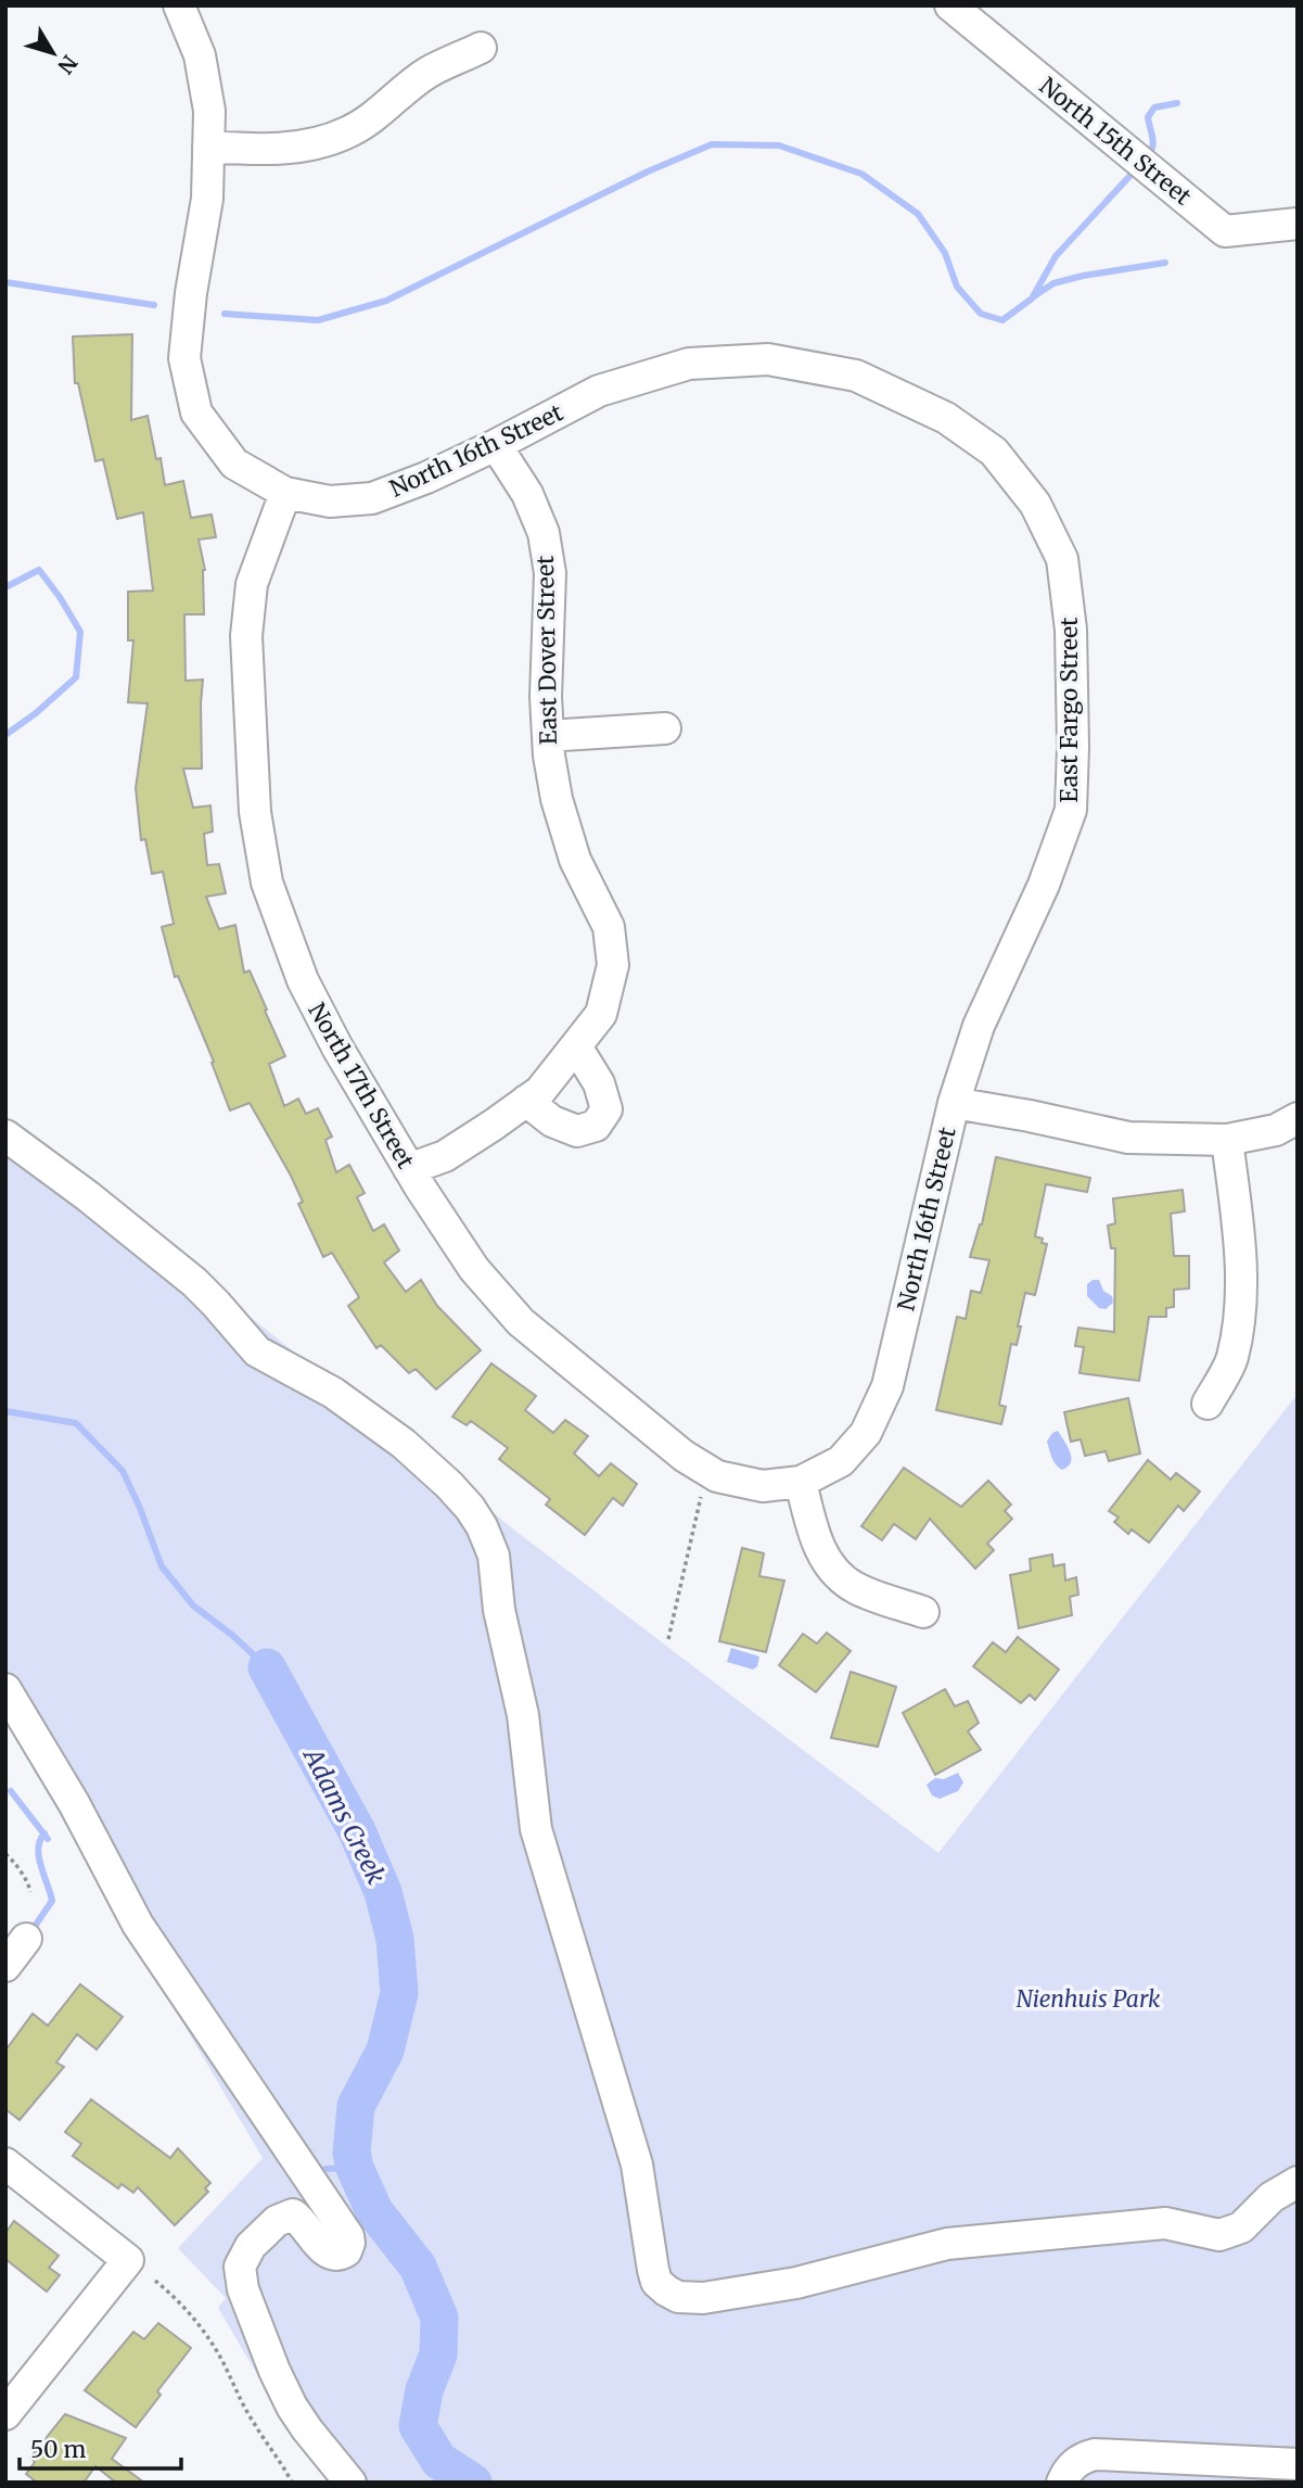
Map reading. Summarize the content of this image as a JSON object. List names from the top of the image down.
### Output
{
  "streets": {
    "street": [
      "North 15th Street",
      "North 16th Street",
      "East Dover Street",
      "East Fargo Street",
      "North 17th Street"
    ]
  },
  "crossings": [
    ["North 16th Street", "East Dover Street"],
    ["North 16th Street", "East Fargo Street"],
    ["North 16th Street", "North 17th Street"],
    ["East Dover Street", "North 17th Street"]
  ],
  "water": ["Adams Creek"],
  "parks": ["Nienhuis Park"],
  "scale_bar": "50 m",
  "north": "bottom right"
}
